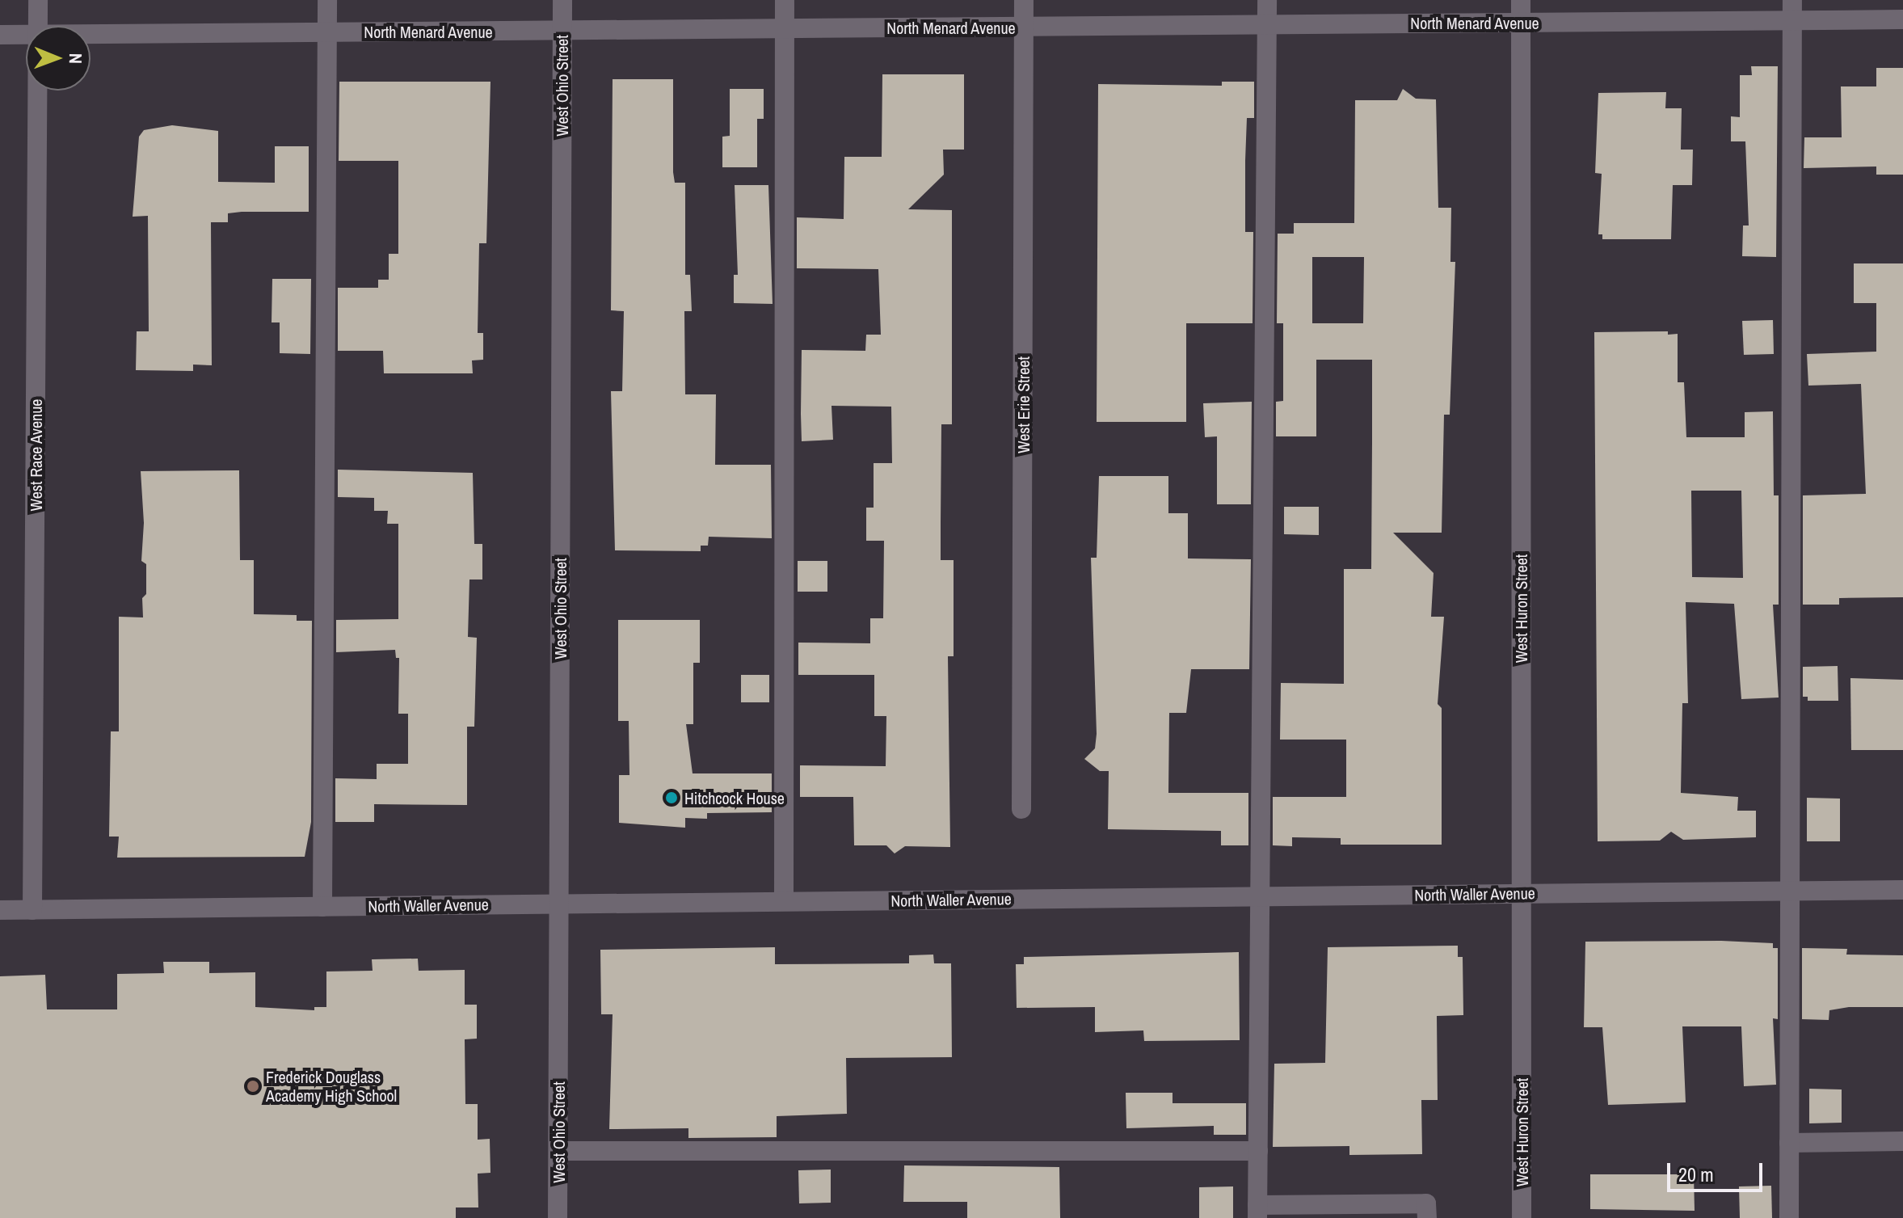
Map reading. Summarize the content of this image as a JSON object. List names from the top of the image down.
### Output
{
  "streets": {
    "street": [
      "North Menard Avenue",
      "West Ohio Street",
      "West Erie Street",
      "West Race Avenue",
      "West Huron Street",
      "North Waller Avenue"
    ]
  },
  "crossings": [
    ["North Menard Avenue", "West Ohio Street"],
    ["North Menard Avenue", "West Erie Street"],
    ["North Menard Avenue", "West Huron Street"],
    ["West Ohio Street", "North Waller Avenue"],
    ["West Race Avenue", "North Waller Avenue"],
    ["West Huron Street", "North Waller Avenue"]
  ],
  "places": ["Hitchcock House", "Frederick Douglass Academy High School"],
  "scale_bar": "20 m",
  "north": "right"
}
